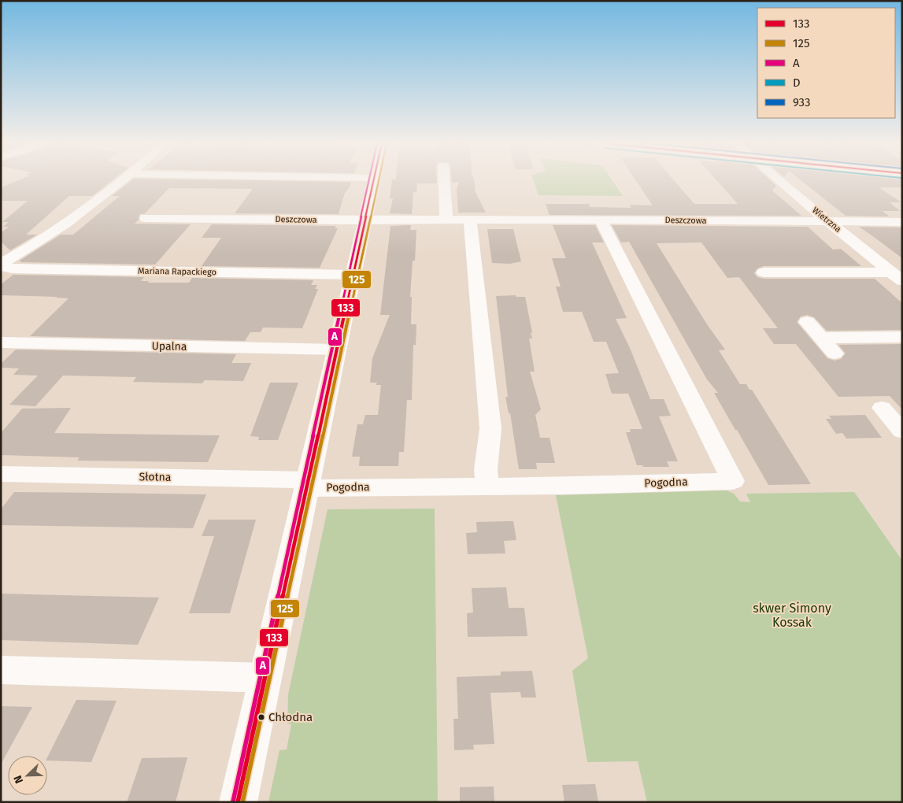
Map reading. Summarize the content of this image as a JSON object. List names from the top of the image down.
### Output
{
  "streets": {
    "street": [
      "Deszczowa",
      "Wietrzna",
      "Mariana Rapackiego",
      "Upalna",
      "Słotna",
      "Pogodna"
    ]
  },
  "crossings": [
    ["Deszczowa", "Wietrzna"],
    ["Deszczowa", "Pogodna"],
    ["Słotna", "Pogodna"]
  ],
  "parks": ["skwer Simony Kossak"],
  "places": ["Chłodna"],
  "lines": ["transit line 133", "transit line 125", "transit line A"],
  "legend": [
    "133",
    "125",
    "A",
    "D",
    "933"
  ],
  "north": "bottom left"
}
